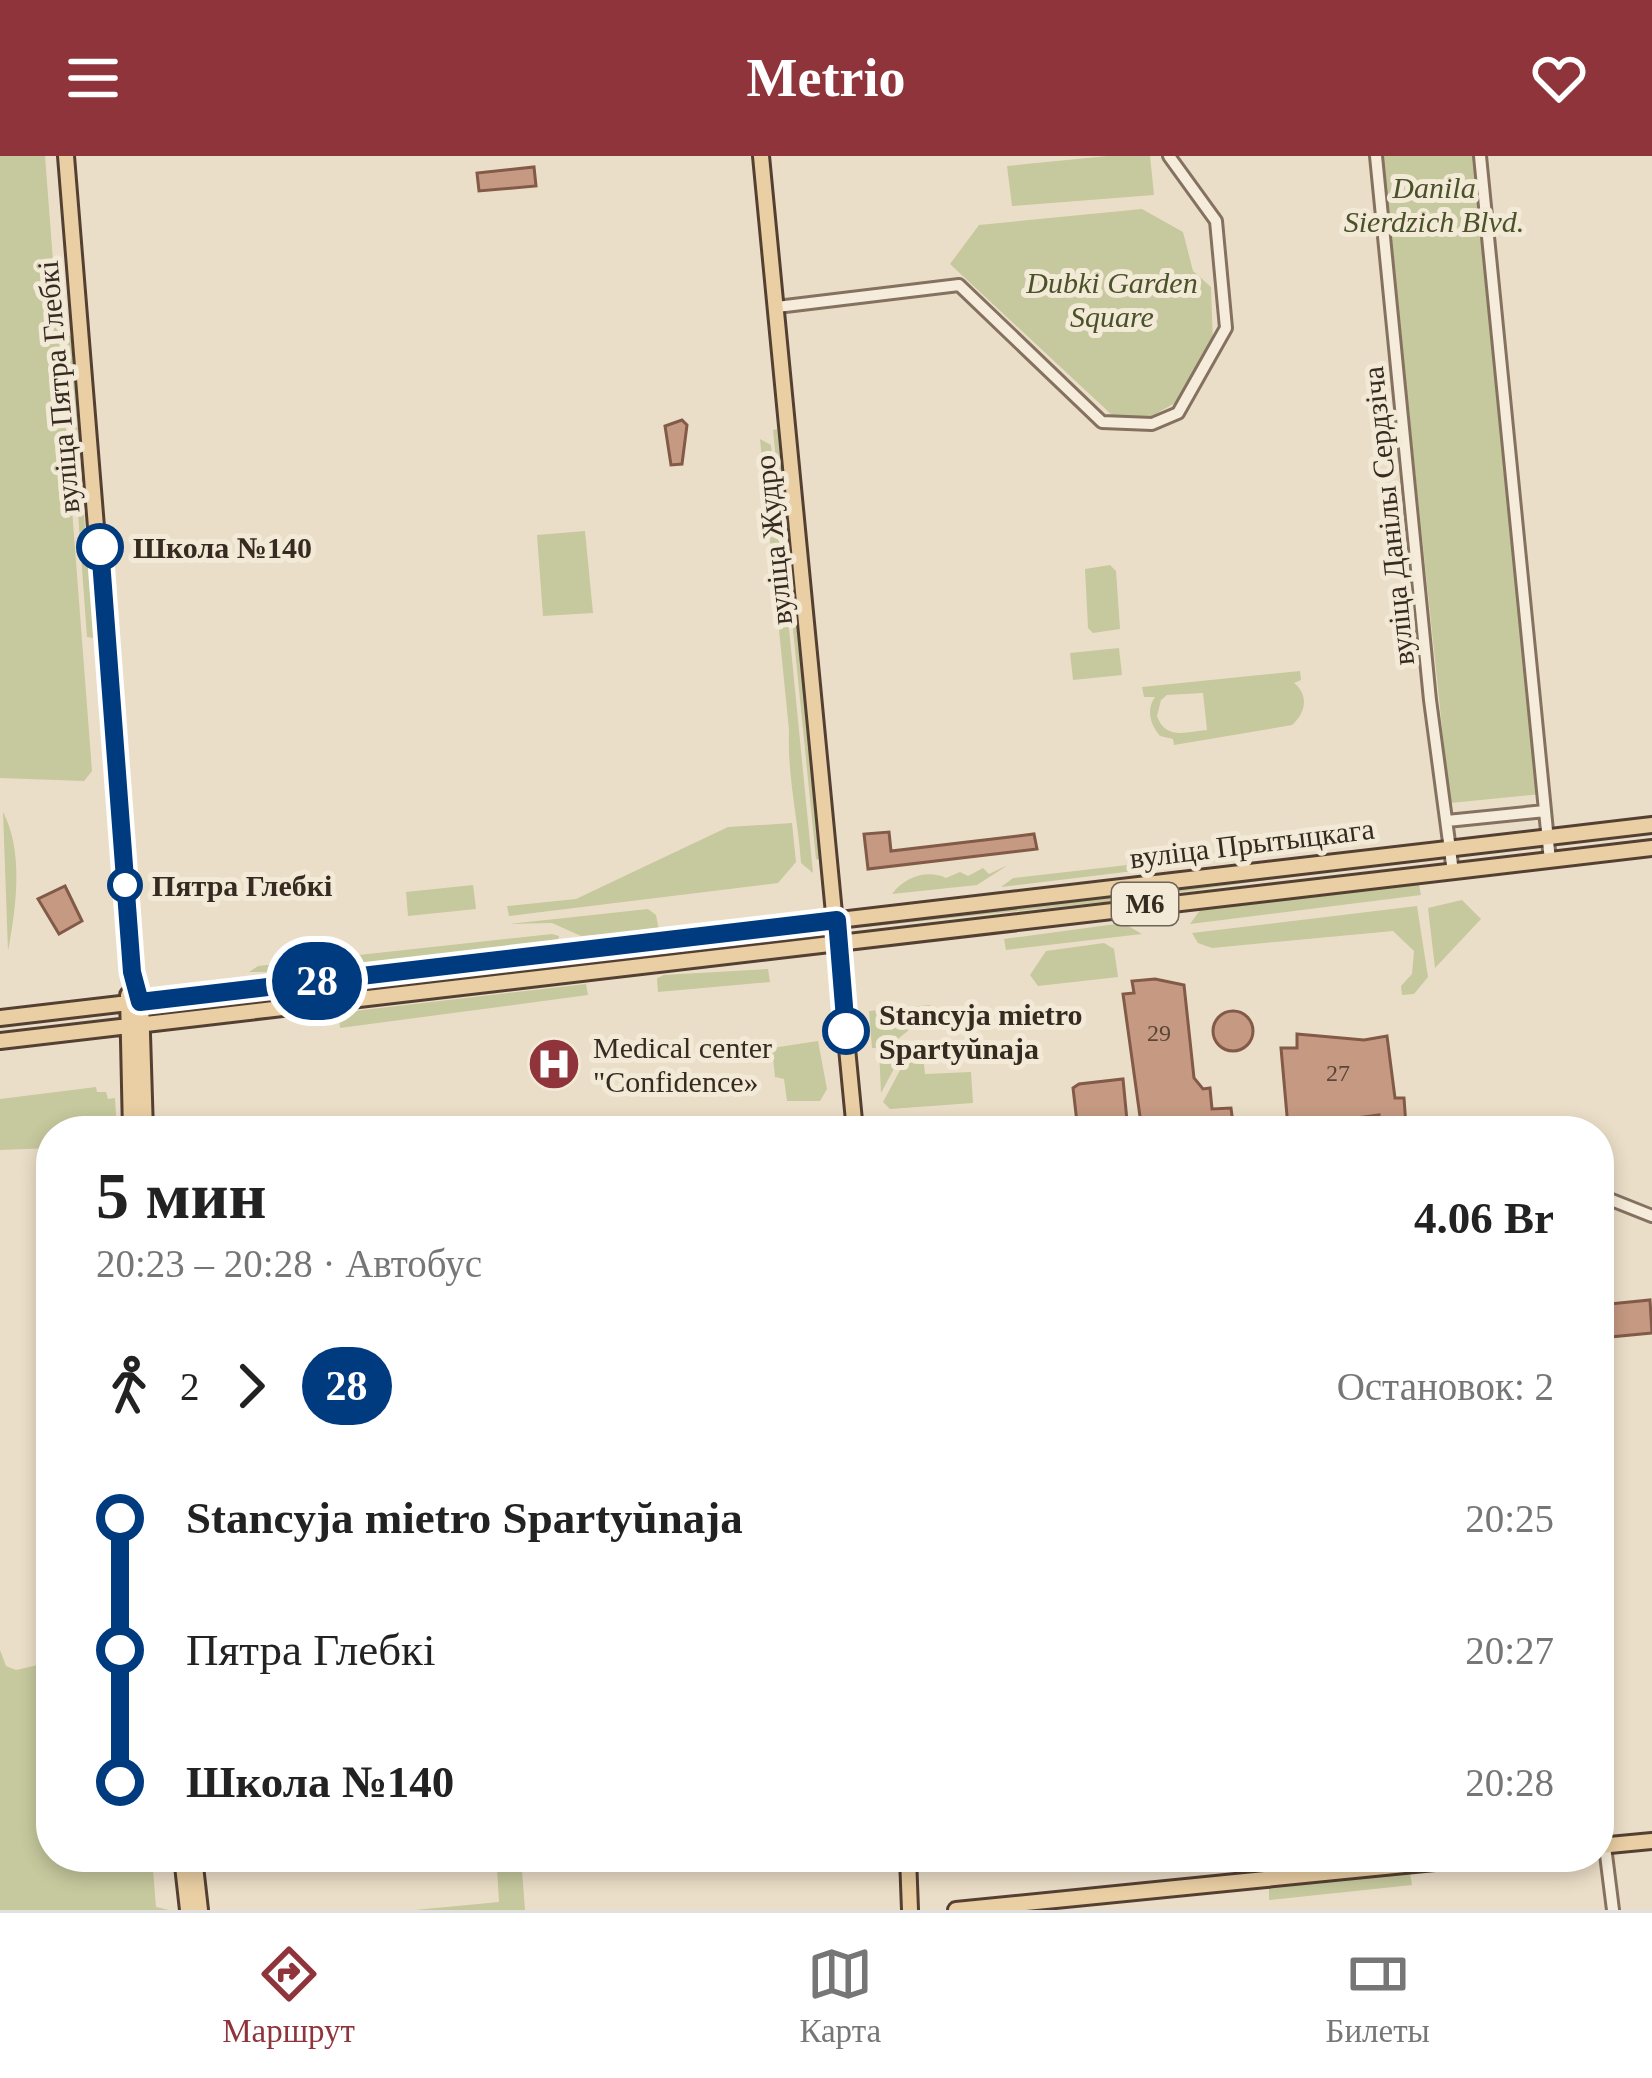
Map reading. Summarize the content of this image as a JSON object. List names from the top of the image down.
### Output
{
  "streets": {
    "main road": [
      "вуліца Пятра Глебкі",
      "вуліца Жудро",
      "вуліца Прытыцкага",
      "М6"
    ],
    "street": ["вуліца Данілы Сердзіча"]
  },
  "crossings": [
    ["вуліца Пятра Глебкі", "вуліца Прытыцкага"],
    ["вуліца Данілы Сердзіча", "вуліца Прытыцкага"],
    ["вуліца Жудро", "вуліца Прытыцкага"]
  ],
  "parks": ["Danila Sierdzich Blvd.", "Dubki Garden Square"],
  "places": {
    "other": ["Школа №140", "Пятра Глебкі", "Stancyja mietro Spartyŭnaja"],
    "hospital": ["Medical center \"Confidence»"]
  },
  "lines": ["bus line 28"],
  "house_numbers": ["29", "27"],
  "page": {
    "header": "Metrio",
    "on_map": "28",
    "heading": ["5 мин", "20:23 – 20:28 · Автобус", "4.06 Br"],
    "legs": ["2", "28", "Остановок: 2"],
    "list": [
      {
        "name": "Stancyja mietro Spartyŭnaja",
        "value": "20:25"
      },
      {
        "name": "Пятра Глебкі",
        "value": "20:27"
      },
      {
        "name": "Школа №140",
        "value": "20:28"
      }
    ],
    "tabs": ["Маршрут", "Карта", "Билеты"]
  }
}
